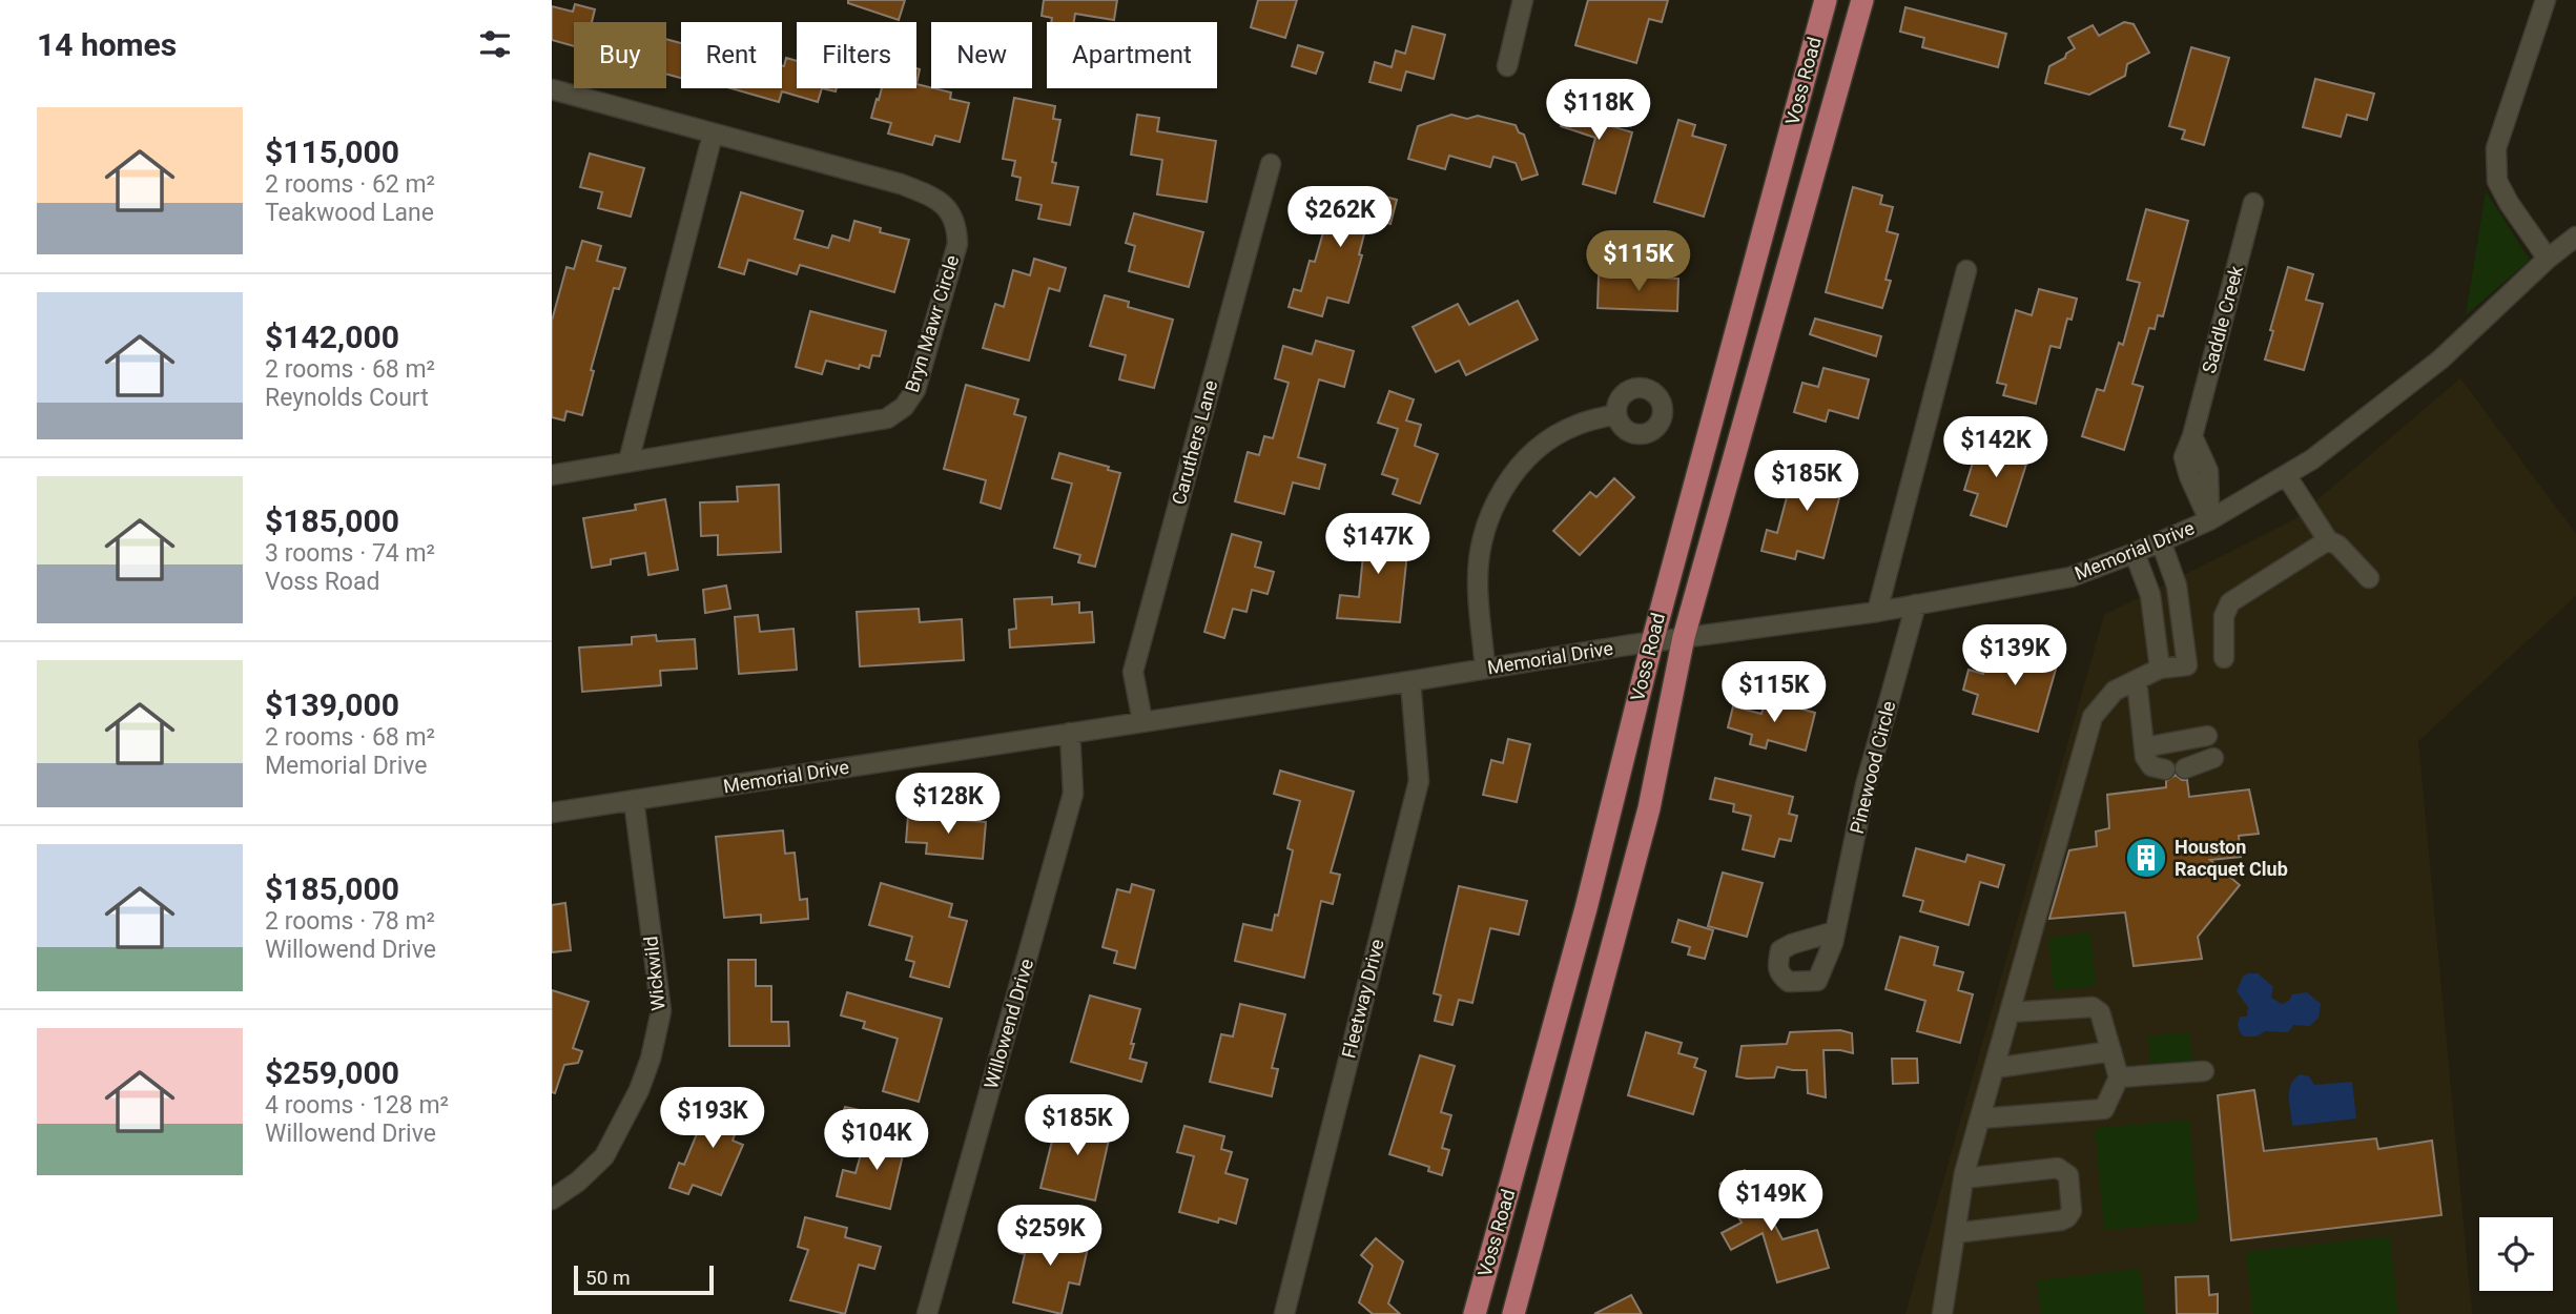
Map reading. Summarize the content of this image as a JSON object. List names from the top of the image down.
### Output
{
  "streets": {
    "main road": ["Voss Road"],
    "street": [
      "Saddle Creek",
      "Bryn Mawr Circle",
      "Caruthers Lane",
      "Memorial Drive",
      "Pinewood Circle",
      "Wickwild",
      "Fleetway Drive",
      "Willowend Drive"
    ]
  },
  "crossings": [
    ["Voss Road", "Memorial Drive"],
    ["Saddle Creek", "Memorial Drive"],
    ["Caruthers Lane", "Memorial Drive"],
    ["Memorial Drive", "Pinewood Circle"],
    ["Memorial Drive", "Wickwild"],
    ["Memorial Drive", "Fleetway Drive"],
    ["Memorial Drive", "Willowend Drive"]
  ],
  "places": {
    "building": ["Houston Racquet Club"]
  },
  "scale_bar": "50 m",
  "page": {
    "heading": "14 homes",
    "chip": [
      "Buy",
      "Rent",
      "Filters",
      "New",
      "Apartment"
    ],
    "price": [
      "$118K",
      "$262K",
      "$115K",
      "$142K",
      "$185K",
      "$147K",
      "$139K",
      "$115K",
      "$128K",
      "$193K",
      "$185K",
      "$104K",
      "$149K",
      "$259K"
    ],
    "list": [
      {
        "name": "$115,000",
        "note": "2 rooms · 62 m² · Teakwood Lane"
      },
      {
        "name": "$142,000",
        "note": "2 rooms · 68 m² · Reynolds Court"
      },
      {
        "name": "$185,000",
        "note": "3 rooms · 74 m² · Voss Road"
      },
      {
        "name": "$139,000",
        "note": "2 rooms · 68 m² · Memorial Drive"
      },
      {
        "name": "$185,000",
        "note": "2 rooms · 78 m² · Willowend Drive"
      },
      {
        "name": "$259,000",
        "note": "4 rooms · 128 m² · Willowend Drive"
      }
    ],
    "scale": "50 m"
  }
}
